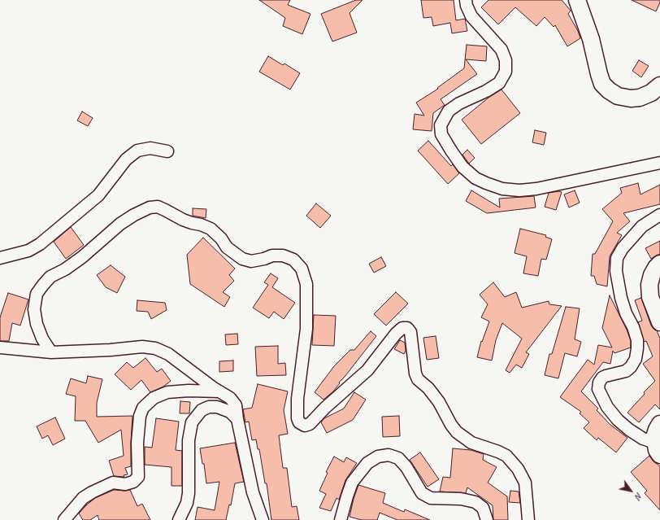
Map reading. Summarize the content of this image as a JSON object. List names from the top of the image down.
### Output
{
  "north": "bottom right"
}
